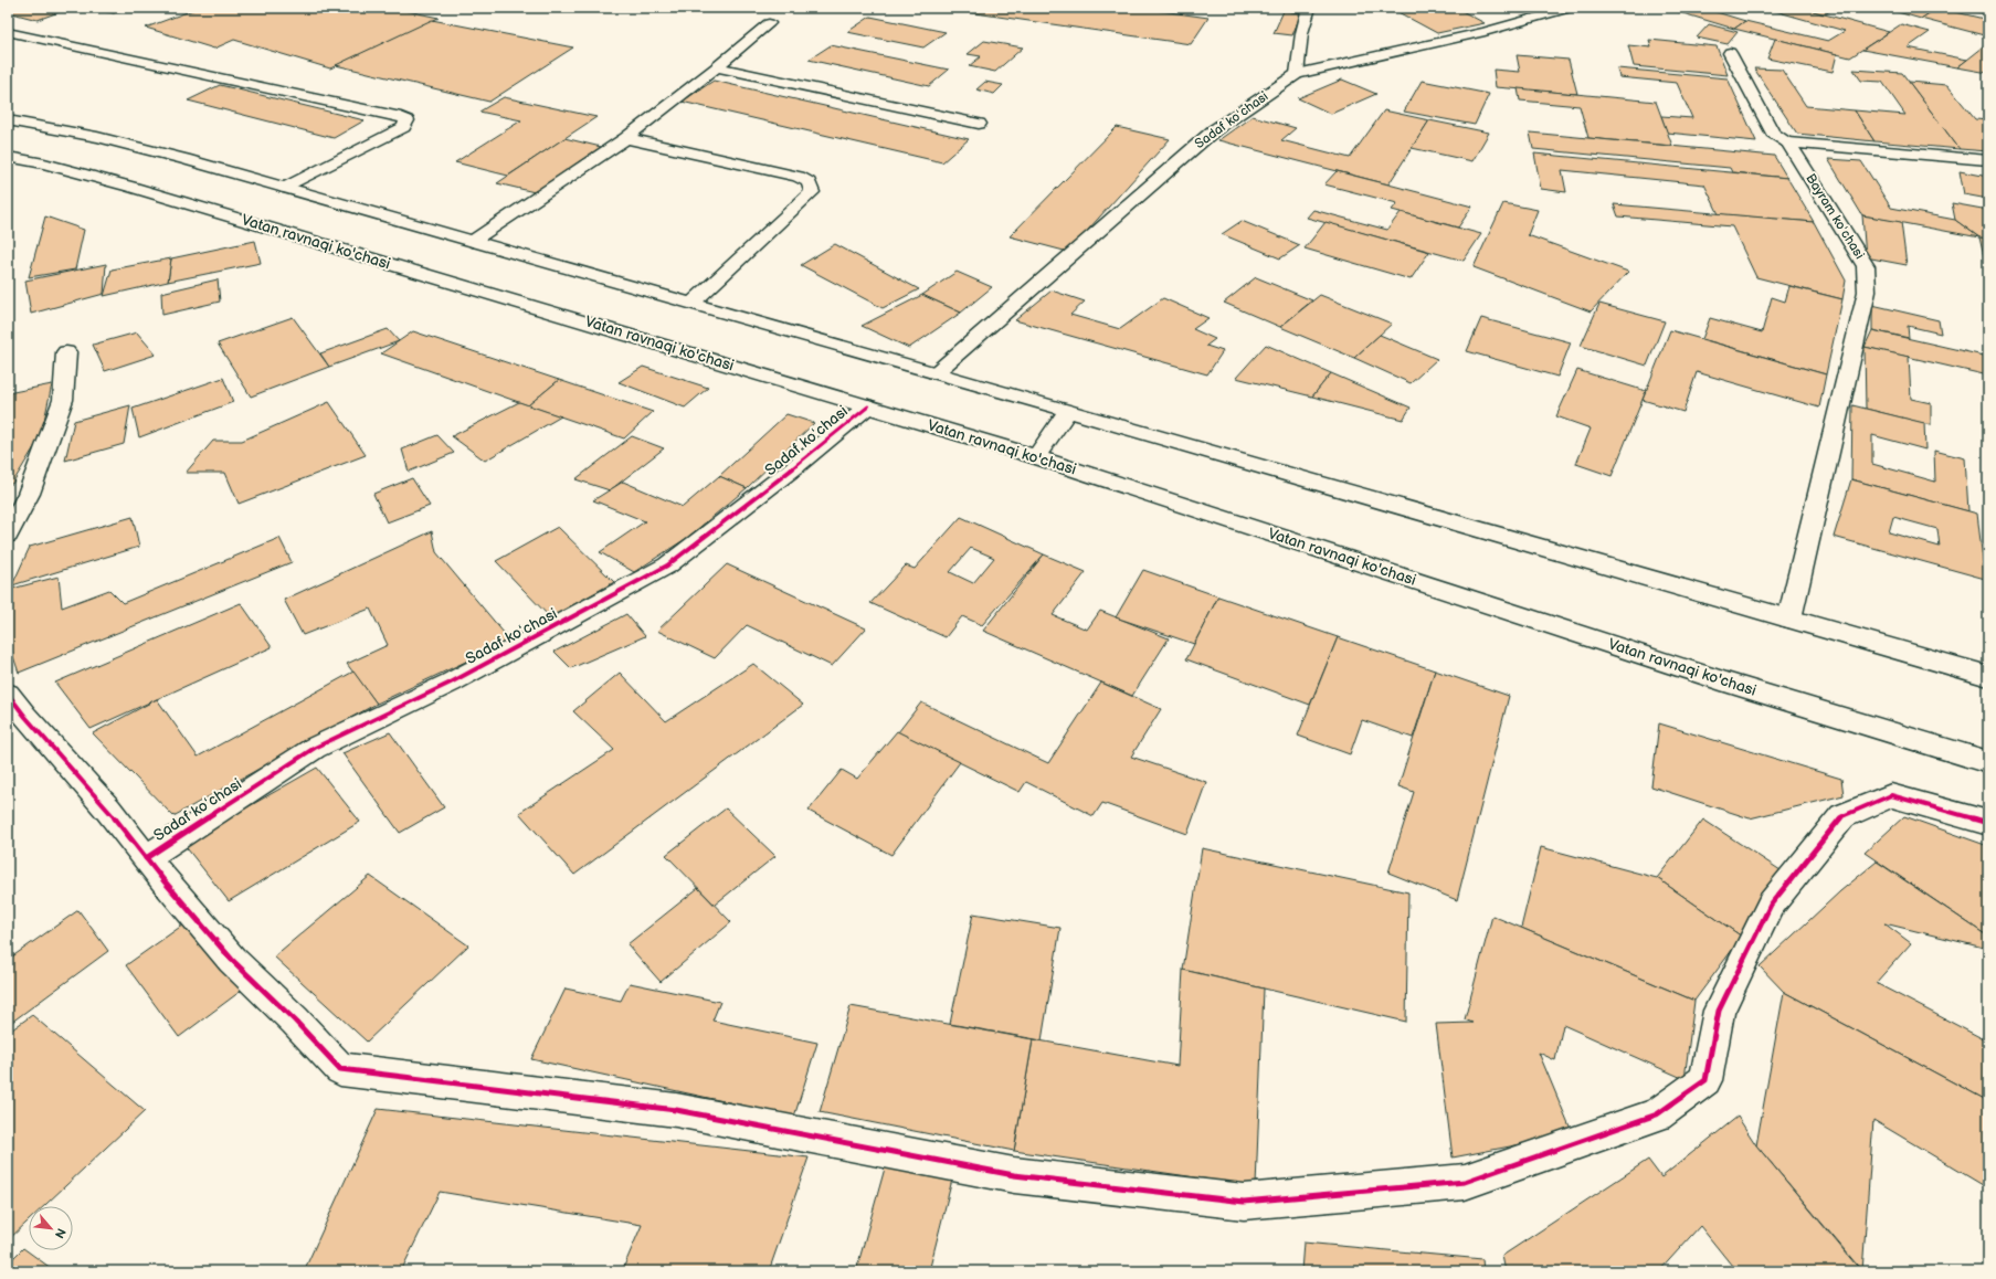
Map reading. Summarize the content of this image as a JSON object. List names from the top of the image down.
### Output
{
  "streets": {
    "street": ["Sadaf koʻchasi", "Bayram koʻchasi", "Vatan ravnaqi ko'chasi"]
  },
  "crossings": [
    ["Sadaf koʻchasi", "Vatan ravnaqi ko'chasi"]
  ],
  "north": "bottom right"
}
